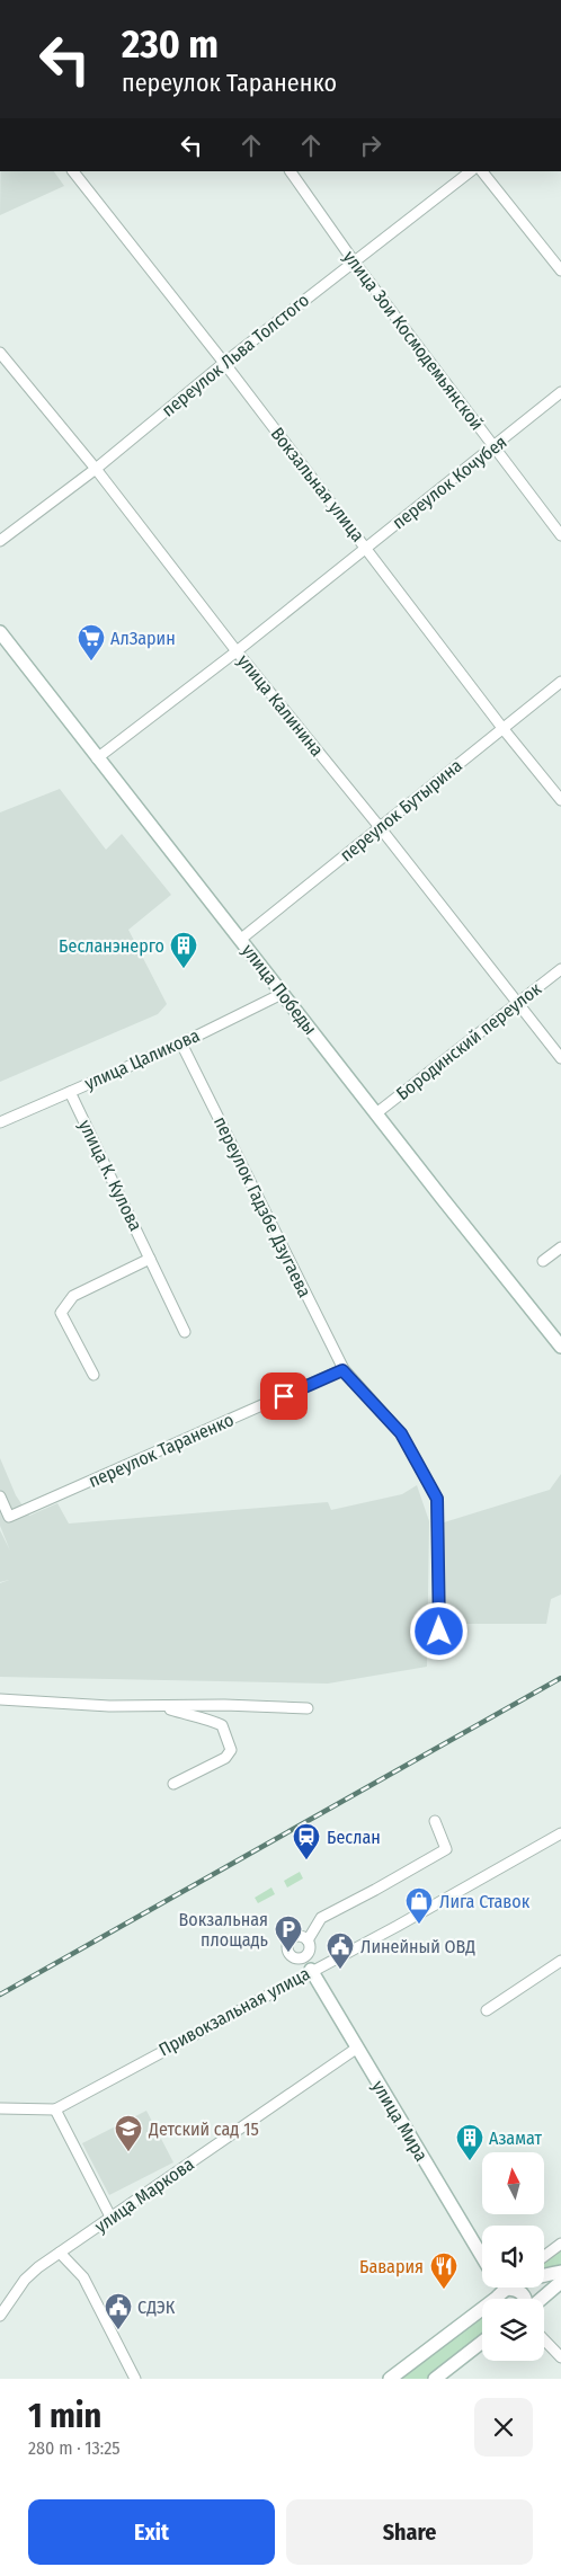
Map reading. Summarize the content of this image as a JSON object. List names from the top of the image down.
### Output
{
  "streets": {
    "main road": ["улица Победы", "улица Мира"],
    "street": [
      "улица Зои Космодемьянской",
      "переулок Льва Толстого",
      "переулок Кочубея",
      "Вокзальная улица",
      "улица Калинина",
      "переулок Бутырина",
      "Бородинский переулок",
      "улица Цаликова",
      "улица К. Кулова",
      "переулок Гадзбе Дзугаева",
      "переулок Тараненко",
      "Привокзальная улица",
      "улица Маркова"
    ]
  },
  "crossings": [
    ["улица Зои Космодемьянской", "переулок Льва Толстого"],
    ["улица Зои Космодемьянской", "переулок Кочубея"],
    ["переулок Льва Толстого", "Вокзальная улица"],
    ["переулок Льва Толстого", "улица Калинина"],
    ["переулок Кочубея", "Вокзальная улица"],
    ["переулок Кочубея", "улица Калинина"],
    ["переулок Кочубея", "улица Победы"],
    ["Вокзальная улица", "переулок Бутырина"],
    ["улица Калинина", "переулок Бутырина"],
    ["улица Калинина", "Бородинский переулок"],
    ["переулок Бутырина", "улица Победы"],
    ["улица Победы", "Бородинский переулок"],
    ["улица Победы", "улица Цаликова"],
    ["улица Цаликова", "улица К. Кулова"],
    ["улица Цаликова", "переулок Гадзбе Дзугаева"],
    ["переулок Гадзбе Дзугаева", "переулок Тараненко"],
    ["Привокзальная улица", "улица Мира"],
    ["улица Мира", "улица Маркова"]
  ],
  "places": {
    "supermarket": ["АлЗарин"],
    "building": ["Бесланэнерго", "Азамат"],
    "station": ["Беслан"],
    "shop": ["Лига Ставок"],
    "parking": ["Вокзальная площадь"],
    "public building": ["Линейный ОВД", "СДЭК"],
    "school or university": ["Детский сад 15"],
    "restaurant": ["Бавария"]
  },
  "north": "top",
  "page": {
    "turn": ["230 m", "переулок Тараненко"],
    "heading": ["1 min", "280 m · 13:25"],
    "buttons": ["Exit", "Share"]
  }
}
